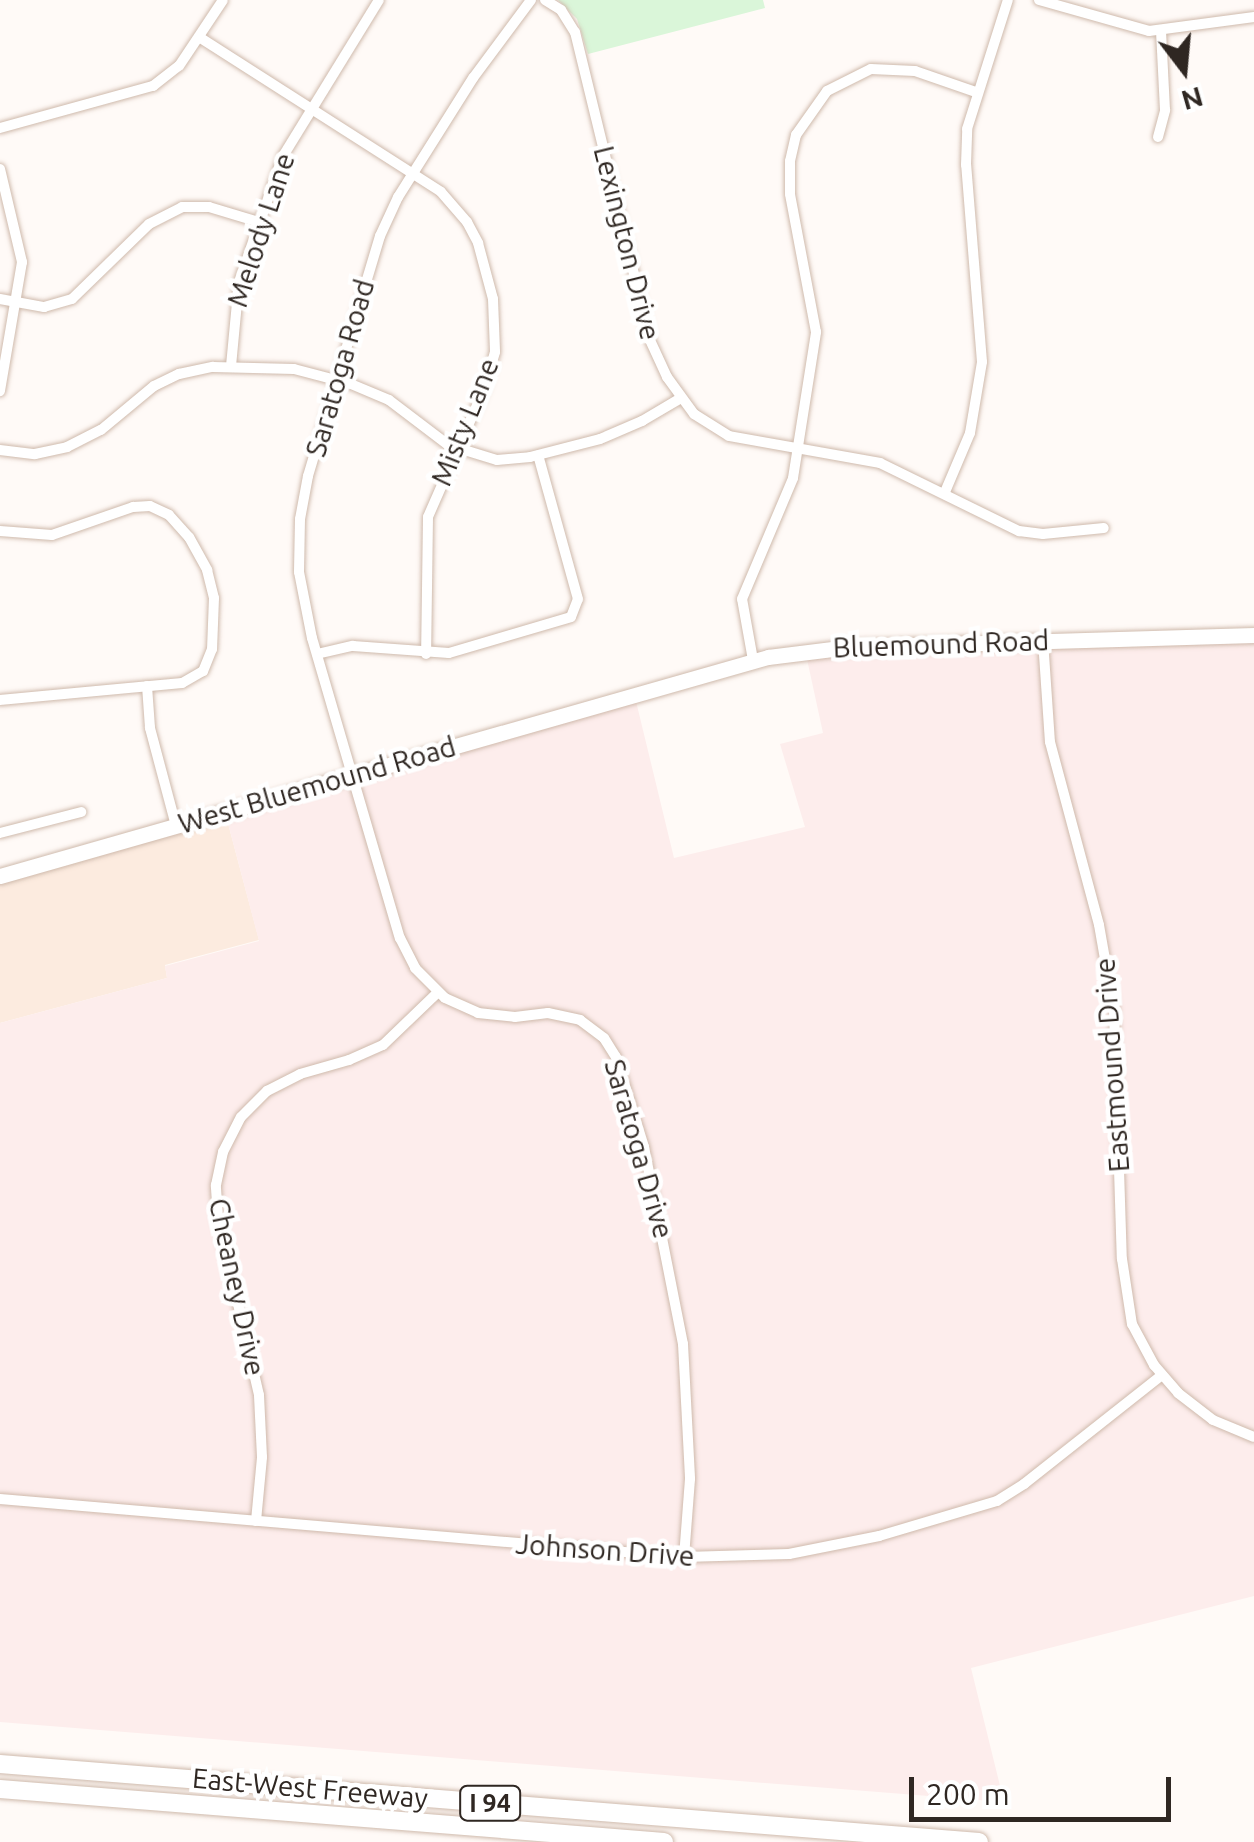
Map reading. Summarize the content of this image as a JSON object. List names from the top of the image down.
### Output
{
  "streets": {
    "highway": ["East-West Freeway", "I 94"],
    "main road": ["Bluemound Road", "West Bluemound Road"],
    "street": [
      "Melody Lane",
      "Lexington Drive",
      "Saratoga Road",
      "Misty Lane",
      "Eastmound Drive",
      "Saratoga Drive",
      "Cheaney Drive",
      "Johnson Drive"
    ]
  },
  "crossings": [
    ["Melody Lane", "Misty Lane"],
    ["Saratoga Road", "Misty Lane"],
    ["Saratoga Road", "West Bluemound Road"],
    ["Saratoga Road", "Saratoga Drive"],
    ["Bluemound Road", "West Bluemound Road"],
    ["Bluemound Road", "Eastmound Drive"],
    ["West Bluemound Road", "Saratoga Drive"],
    ["Eastmound Drive", "Johnson Drive"],
    ["Saratoga Drive", "Cheaney Drive"],
    ["Saratoga Drive", "Johnson Drive"],
    ["Cheaney Drive", "Johnson Drive"]
  ],
  "scale_bar": "200 m",
  "north": "bottom"
}
